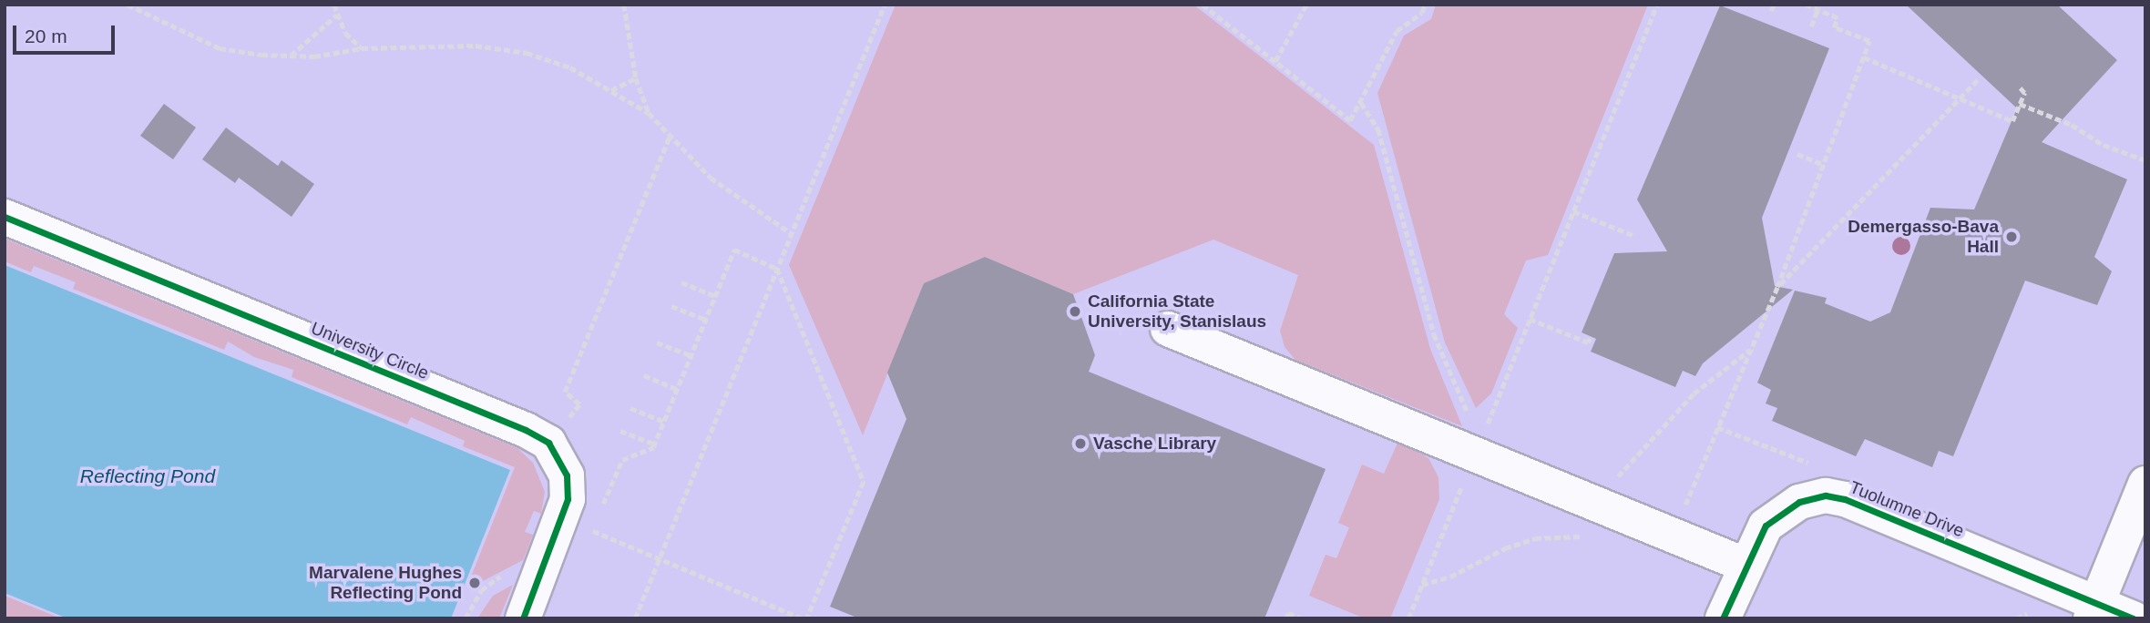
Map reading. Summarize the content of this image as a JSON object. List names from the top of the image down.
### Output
{
  "streets": {
    "street": ["University Circle", "Tuolumne Drive"]
  },
  "water": ["Reflecting Pond"],
  "places": [
    "Demergasso-Bava Hall",
    "California State University, Stanislaus",
    "Vasche Library",
    "Marvalene Hughes Reflecting Pond"
  ],
  "scale_bar": "20 m"
}
